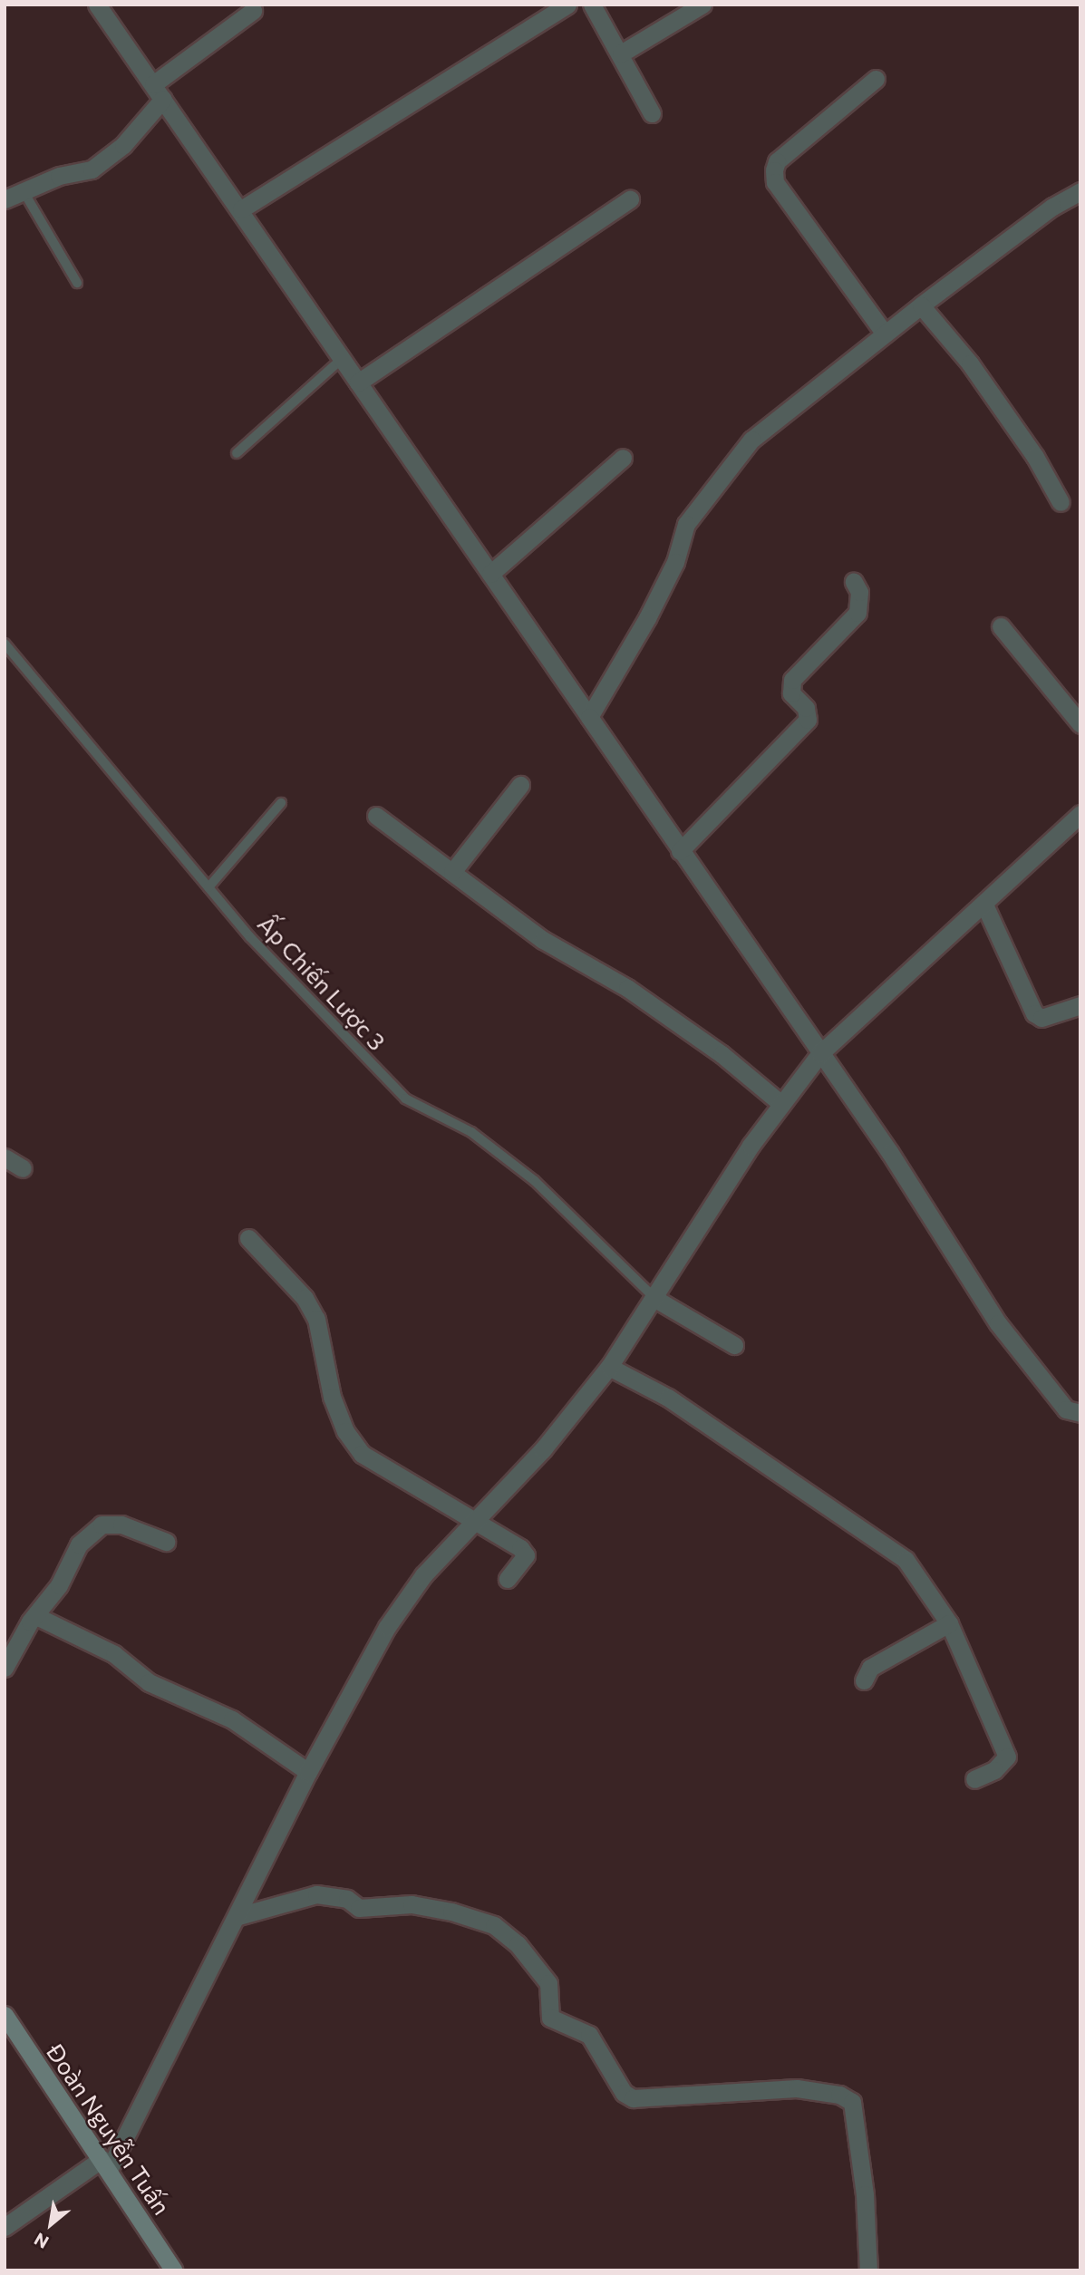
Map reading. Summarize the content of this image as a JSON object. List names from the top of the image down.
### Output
{
  "streets": {
    "main road": ["Đoàn Nguyễn Tuấn"],
    "lane": ["Ấp Chiến Lược 3"]
  },
  "north": "bottom left"
}
